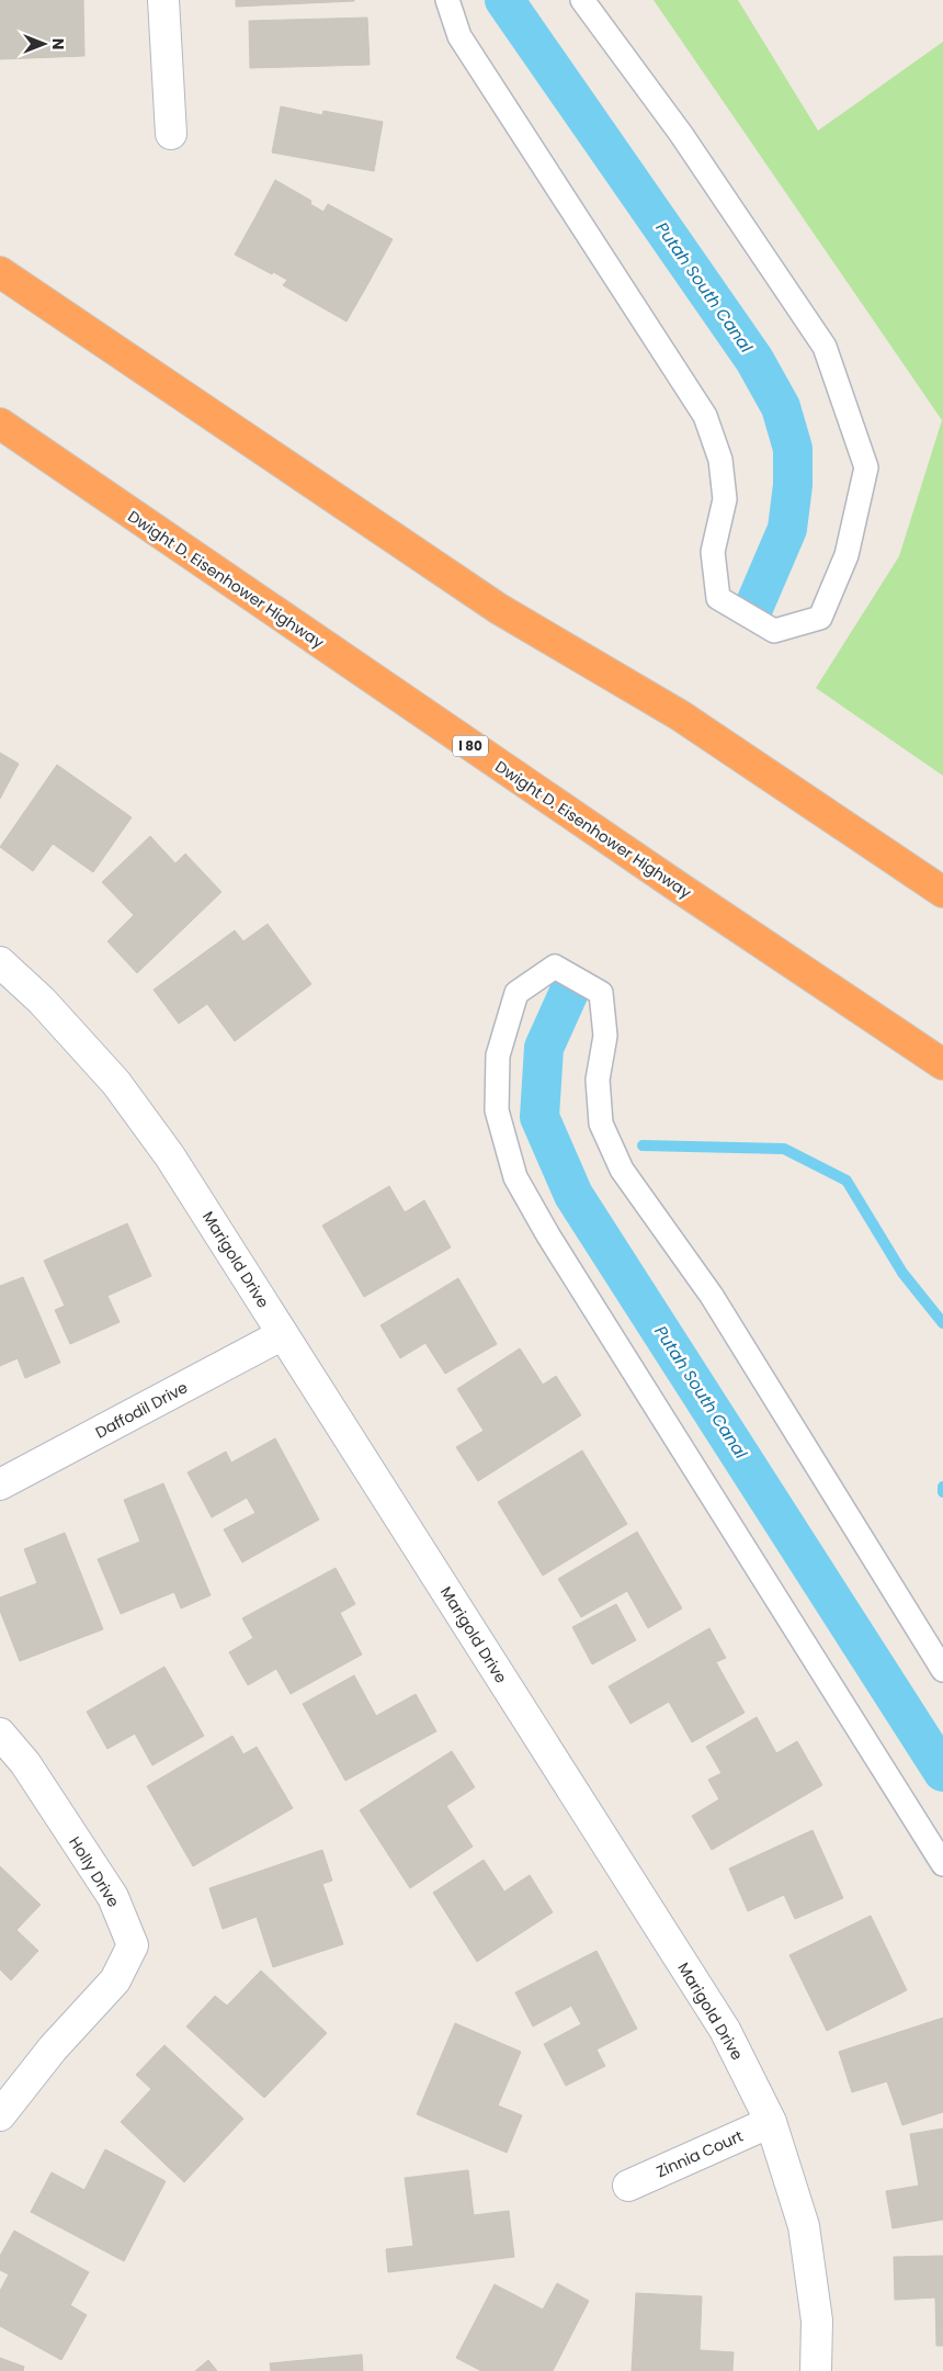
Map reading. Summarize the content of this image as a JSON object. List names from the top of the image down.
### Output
{
  "streets": {
    "highway": ["Dwight D. Eisenhower Highway", "I 80"],
    "street": [
      "Marigold Drive",
      "Daffodil Drive",
      "Holly Drive",
      "Zinnia Court"
    ]
  },
  "crossings": [
    ["Marigold Drive", "Daffodil Drive"],
    ["Marigold Drive", "Zinnia Court"]
  ],
  "water": ["Putah South Canal"],
  "north": "right"
}
